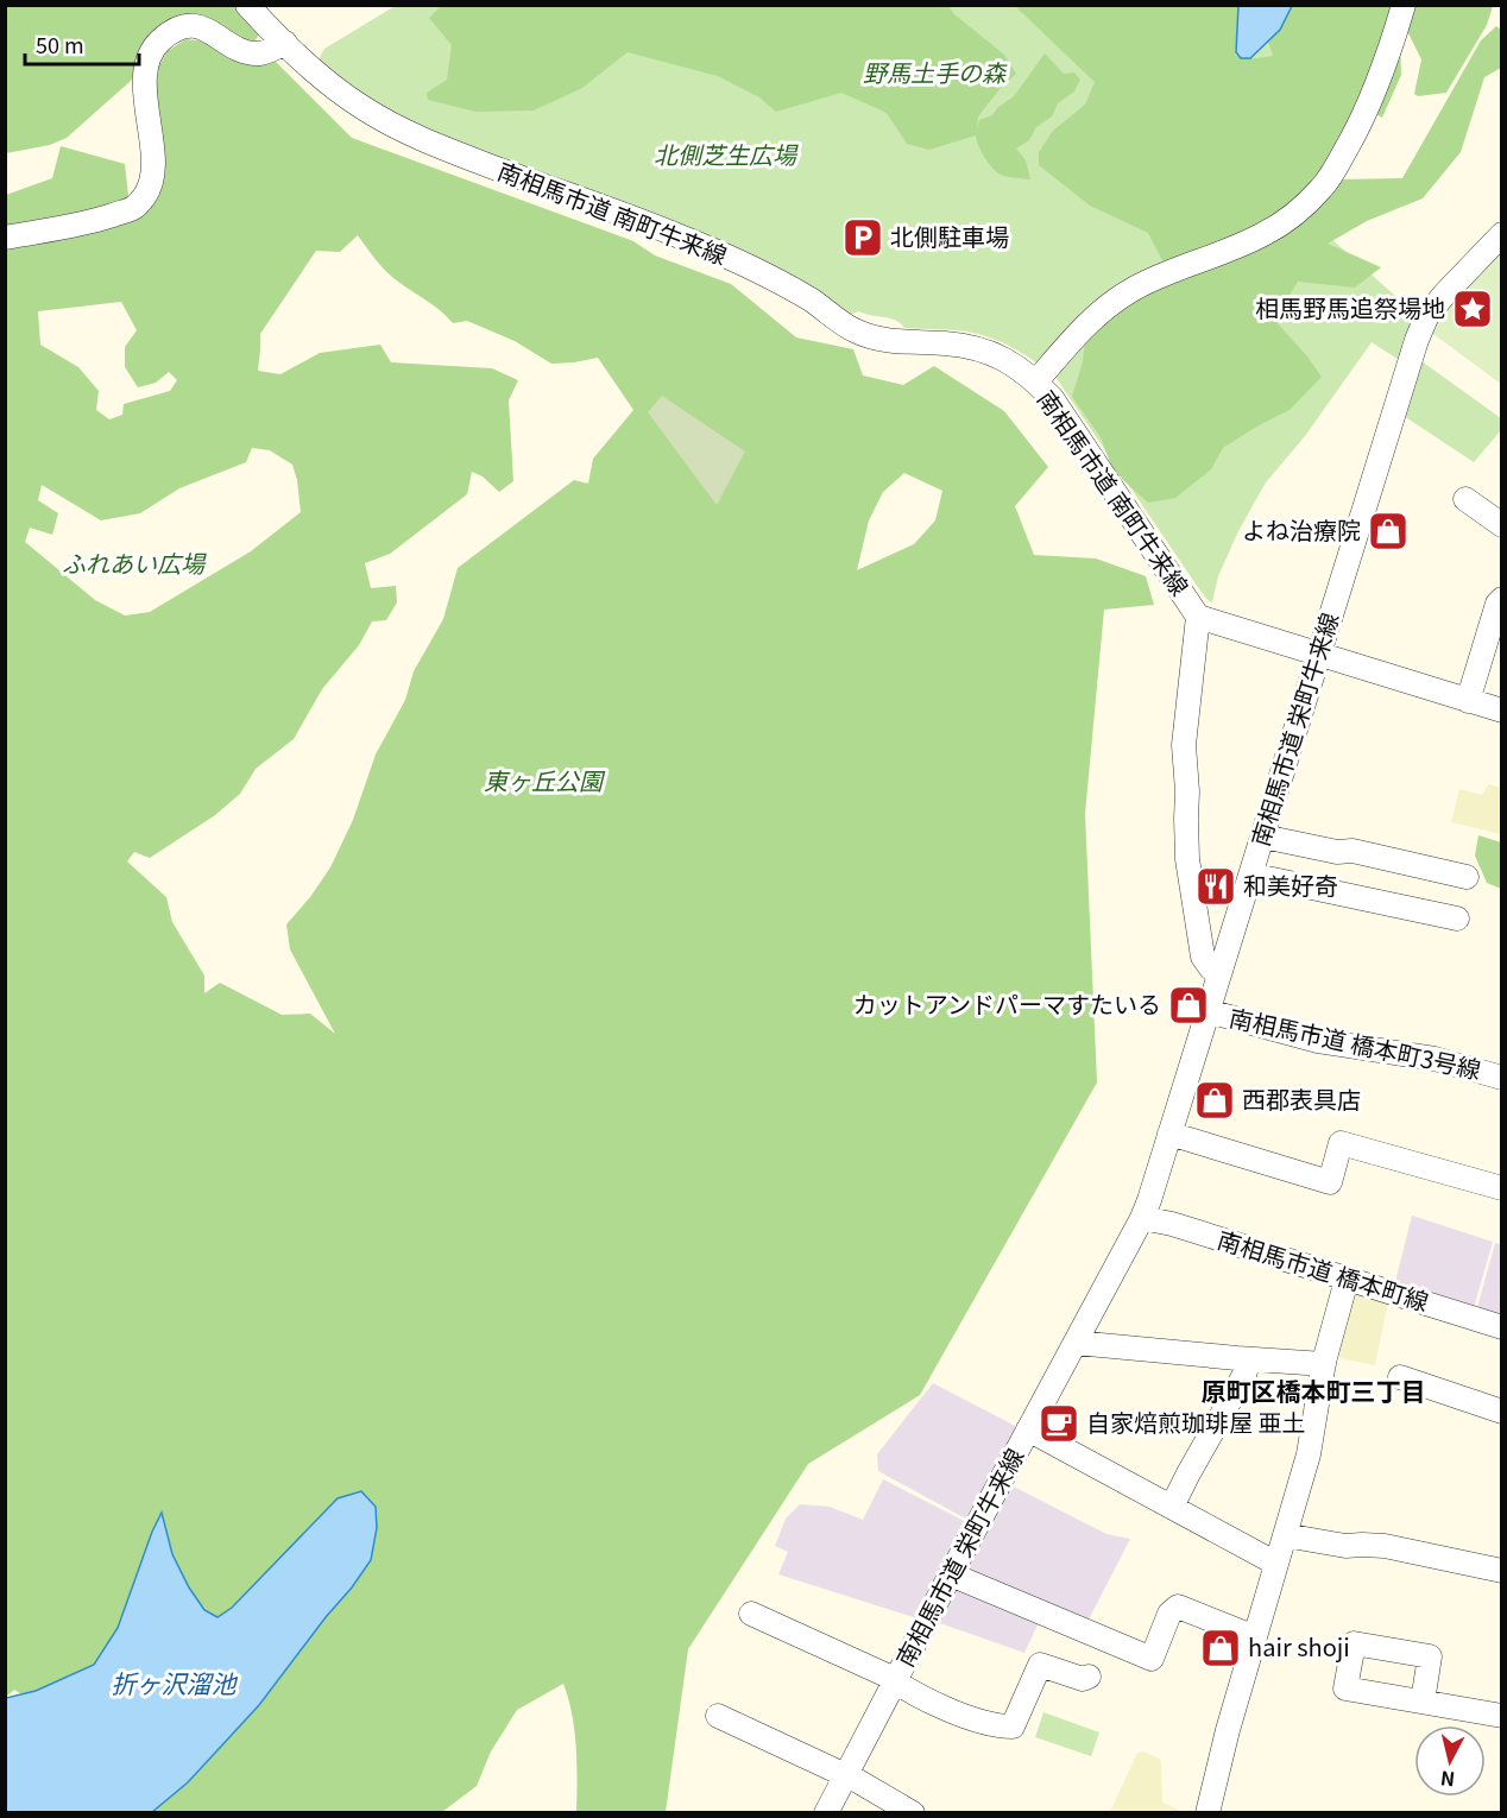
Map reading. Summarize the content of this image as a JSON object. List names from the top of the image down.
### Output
{
  "streets": {
    "street": [
      "南相馬市道 南町牛来線",
      "南相馬市道 栄町牛来線",
      "南相馬市道 橋本町3号線",
      "南相馬市道 橋本町線"
    ]
  },
  "crossings": [
    ["南相馬市道 南町牛来線", "南相馬市道 栄町牛来線"],
    ["南相馬市道 栄町牛来線", "南相馬市道 橋本町3号線"],
    ["南相馬市道 栄町牛来線", "南相馬市道 橋本町線"]
  ],
  "districts": ["原町区橋本町三丁目"],
  "water": ["折ヶ沢溜池"],
  "parks": [
    "野馬土手の森",
    "北側芝生広場",
    "ふれあい広場",
    "東ヶ丘公園"
  ],
  "places": {
    "parking": ["北側駐車場"],
    "place": ["相馬野馬追祭場地"],
    "shop": [
      "よね治療院",
      "カットアンドパーマすたいる",
      "西郡表具店",
      "hair shoji"
    ],
    "restaurant": ["和美好奇"],
    "cafe": ["自家焙煎珈琲屋 亜土"]
  },
  "scale_bar": "50 m",
  "north": "bottom"
}
